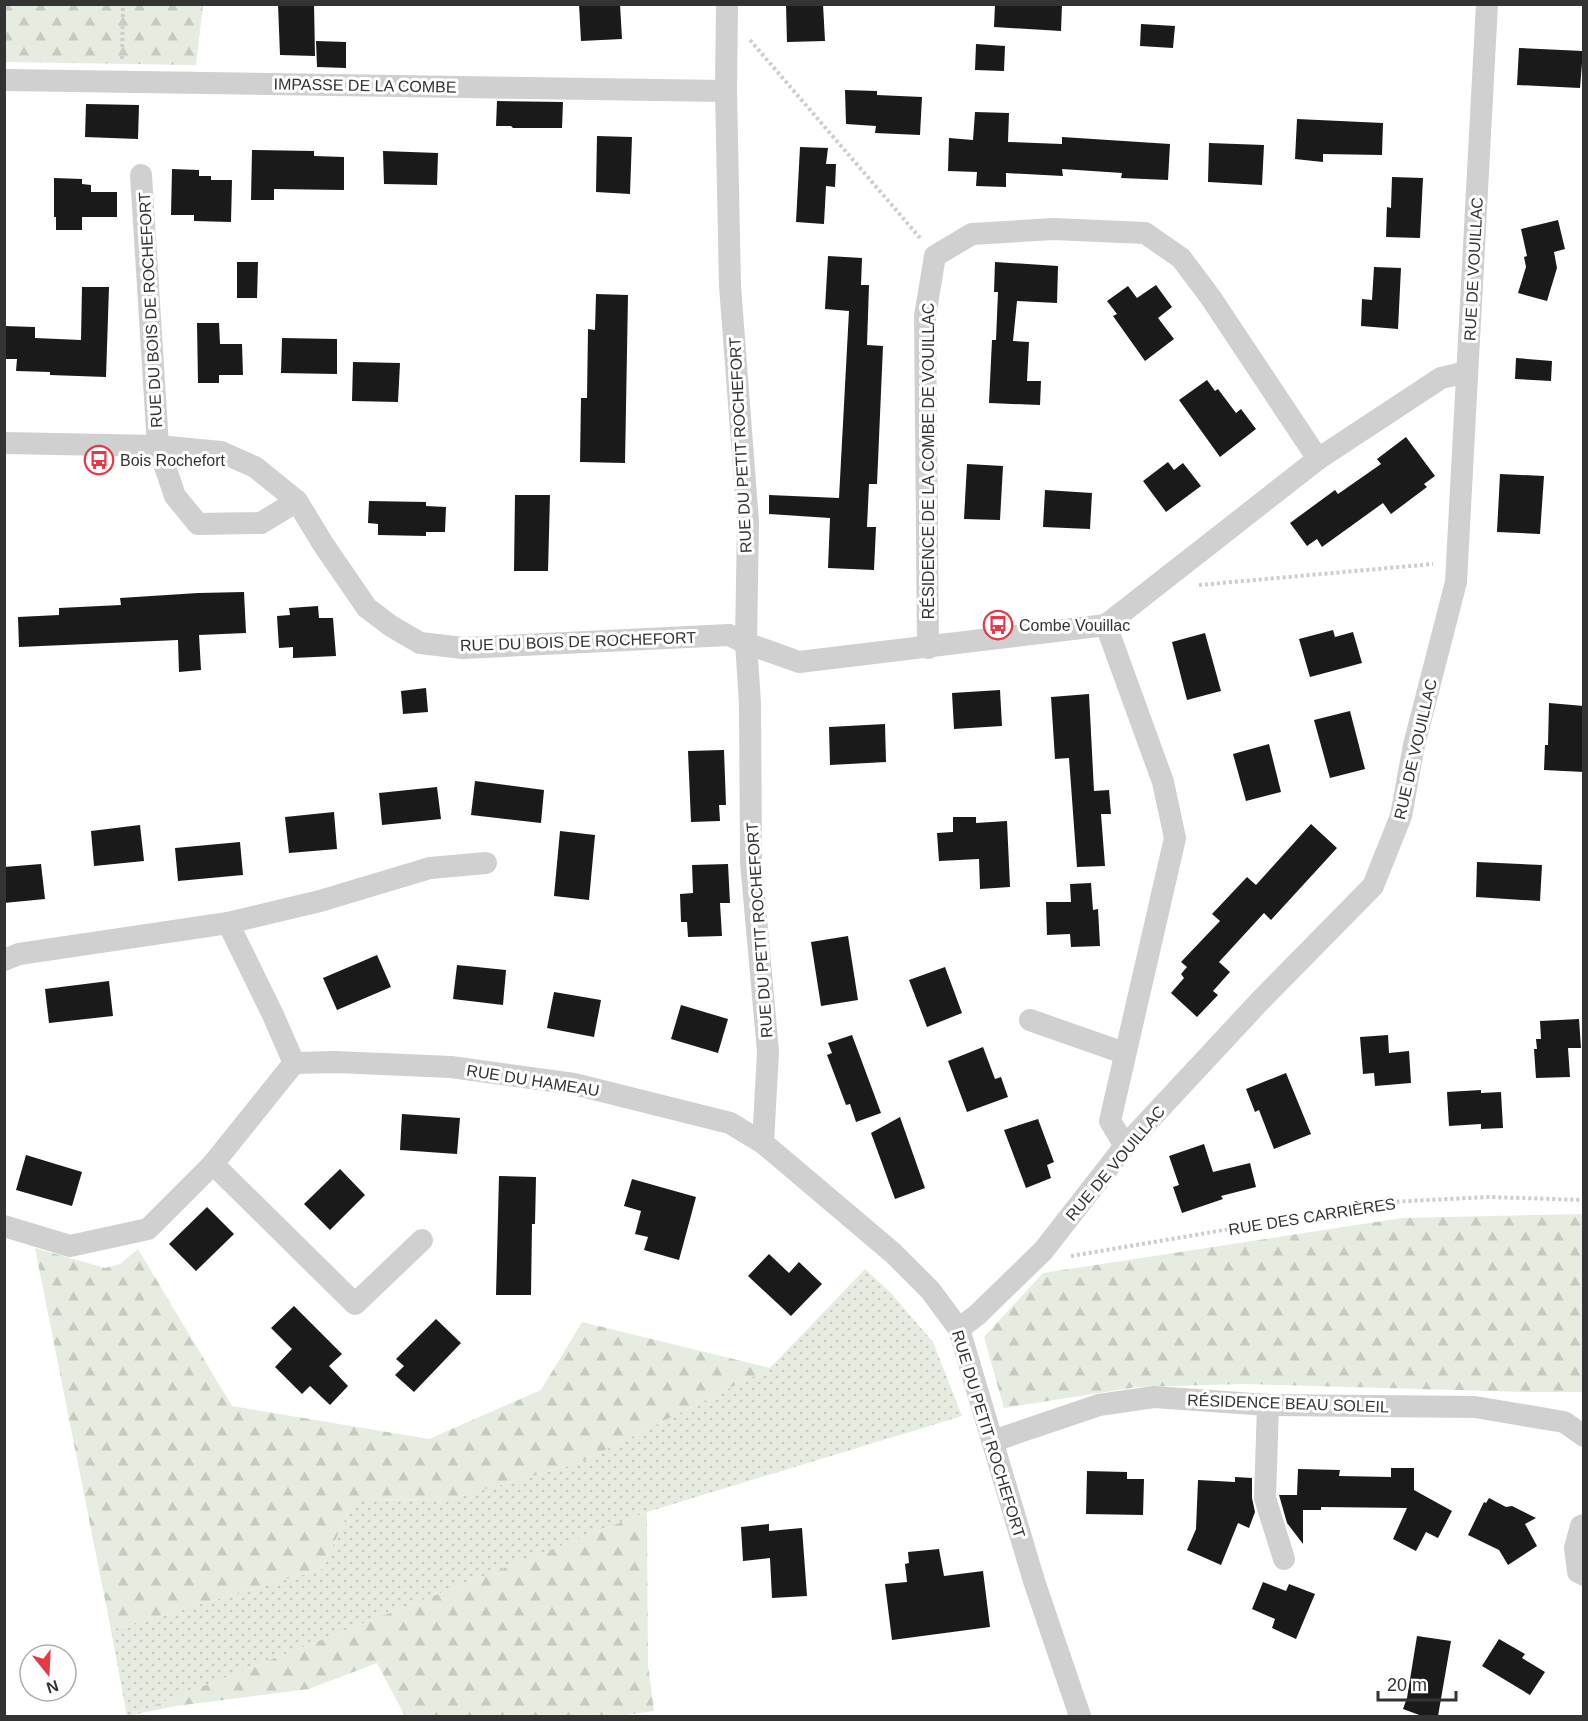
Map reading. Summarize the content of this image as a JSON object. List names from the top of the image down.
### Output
{
  "streets": {
    "street": [
      "IMPASSE DE LA COMBE",
      "RUE DE VOUILLAC",
      "RUE DU BOIS DE ROCHEFORT",
      "RUE DU PETIT ROCHEFORT",
      "RÉSIDENCE DE LA COMBE DE VOUILLAC",
      "RUE DU HAMEAU",
      "RÉSIDENCE BEAU SOLEIL"
    ],
    "path": ["RUE DES CARRIÈRES"]
  },
  "crossings": [
    ["IMPASSE DE LA COMBE", "RUE DU PETIT ROCHEFORT"],
    ["RUE DE VOUILLAC", "RUE DU PETIT ROCHEFORT"],
    ["RUE DE VOUILLAC", "RUE DES CARRIÈRES"],
    ["RUE DU BOIS DE ROCHEFORT", "RUE DU PETIT ROCHEFORT"],
    ["RUE DU PETIT ROCHEFORT", "RUE DU HAMEAU"],
    ["RUE DU PETIT ROCHEFORT", "RÉSIDENCE BEAU SOLEIL"]
  ],
  "places": {
    "bus stop": ["Bois Rochefort", "Combe Vouillac"]
  },
  "scale_bar": "20 m",
  "north": "bottom"
}
